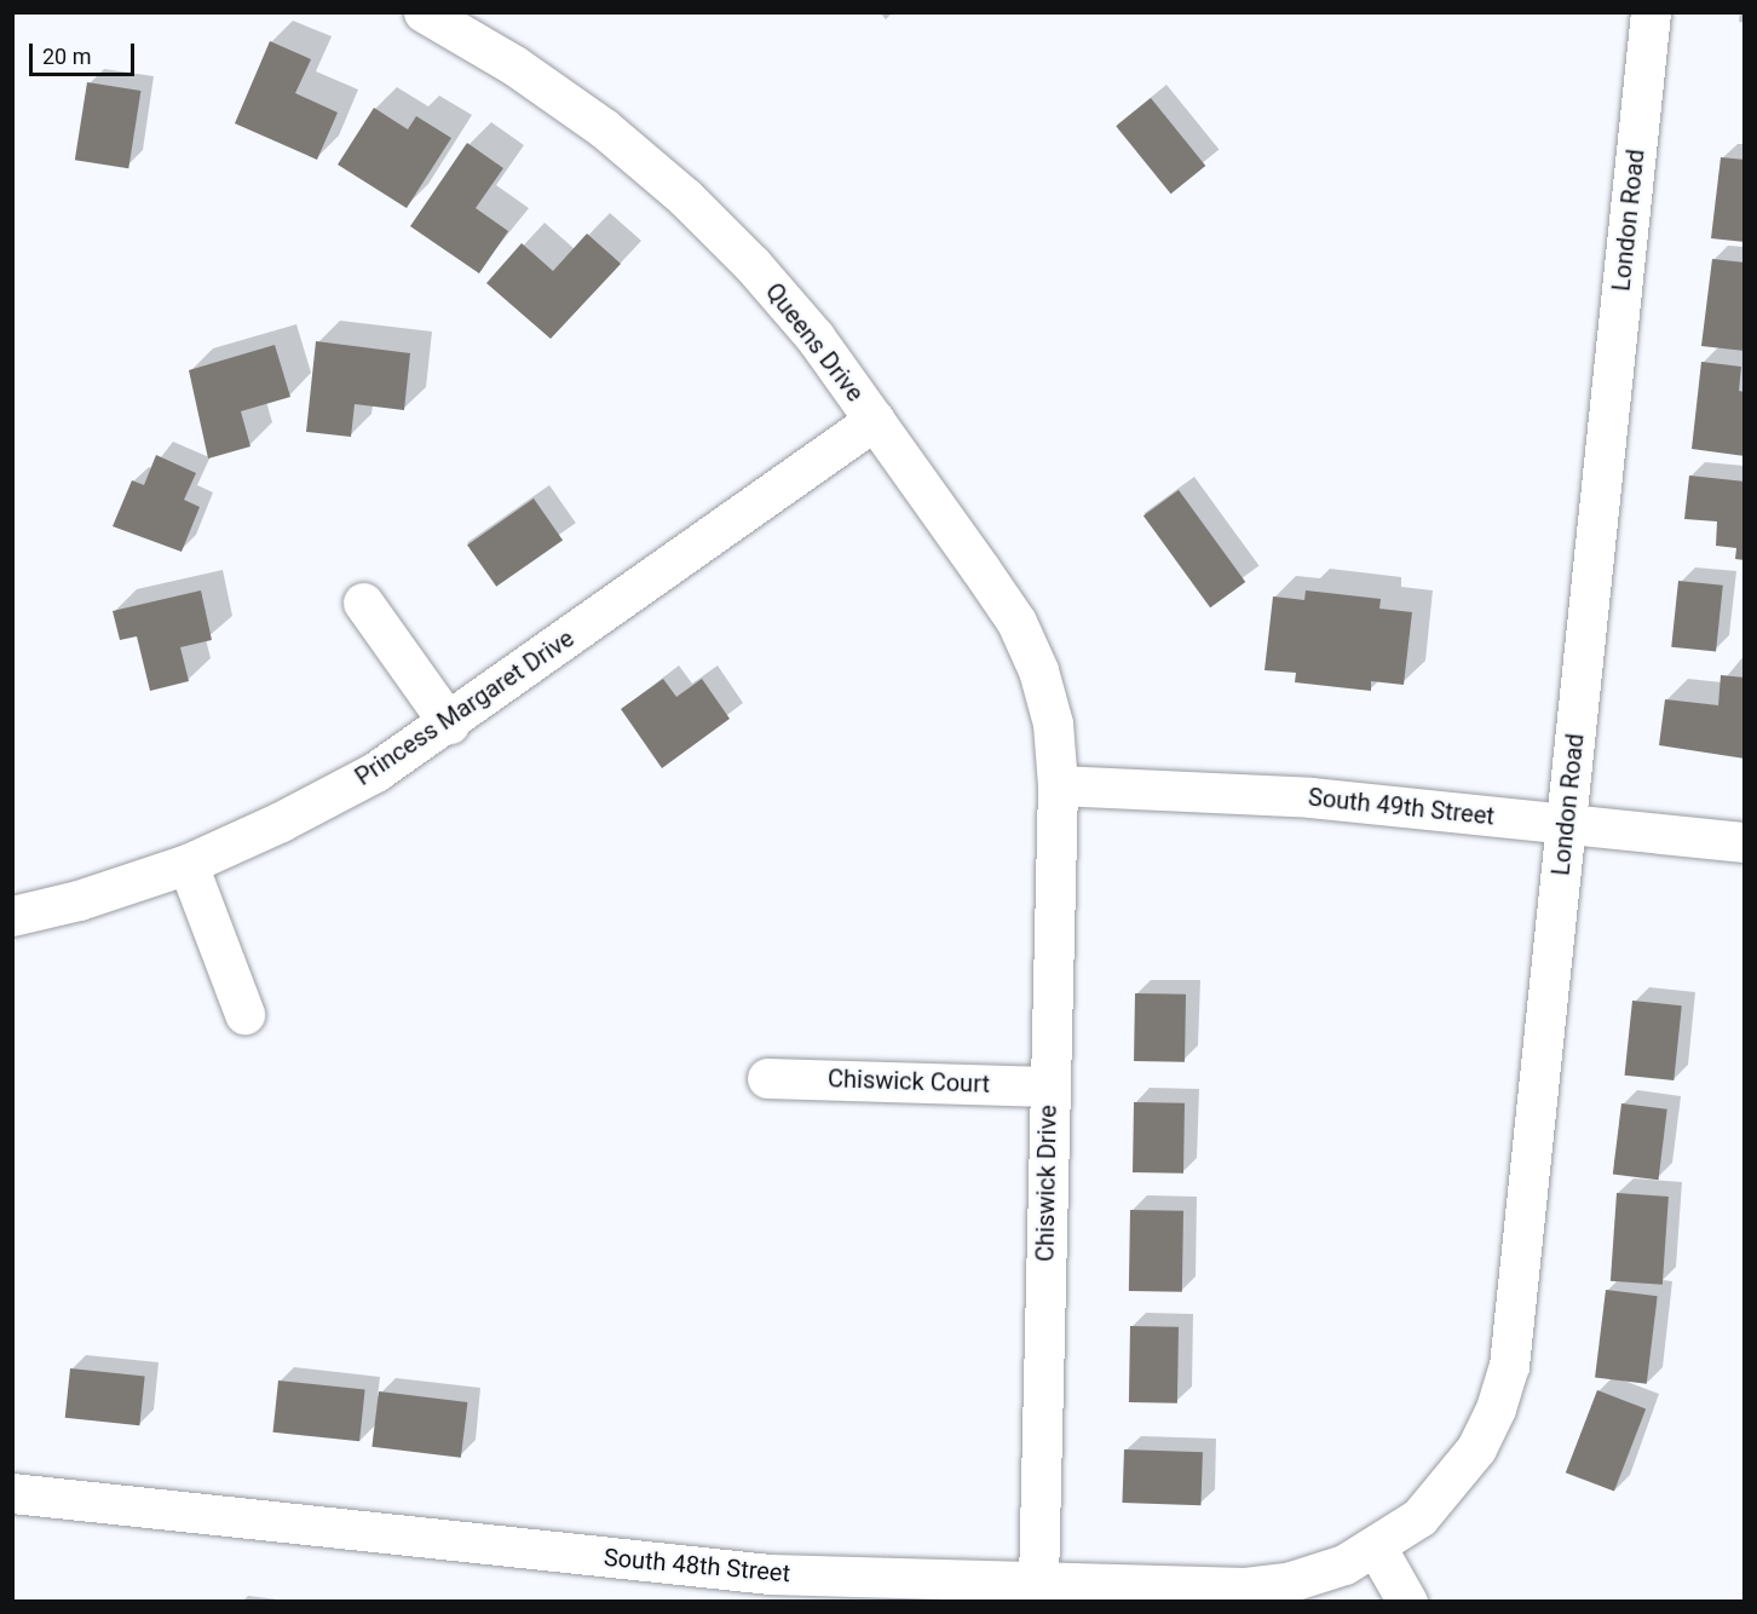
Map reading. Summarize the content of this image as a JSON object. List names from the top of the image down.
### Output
{
  "streets": {
    "street": [
      "London Road",
      "Queens Drive",
      "Princess Margaret Drive",
      "South 49th Street",
      "Chiswick Court",
      "Chiswick Drive",
      "South 48th Street"
    ]
  },
  "crossings": [
    ["London Road", "South 49th Street"],
    ["London Road", "South 48th Street"],
    ["Queens Drive", "Princess Margaret Drive"],
    ["Queens Drive", "South 49th Street"],
    ["Queens Drive", "Chiswick Drive"],
    ["South 49th Street", "Chiswick Drive"],
    ["Chiswick Court", "Chiswick Drive"],
    ["Chiswick Drive", "South 48th Street"]
  ],
  "scale_bar": "20 m"
}
